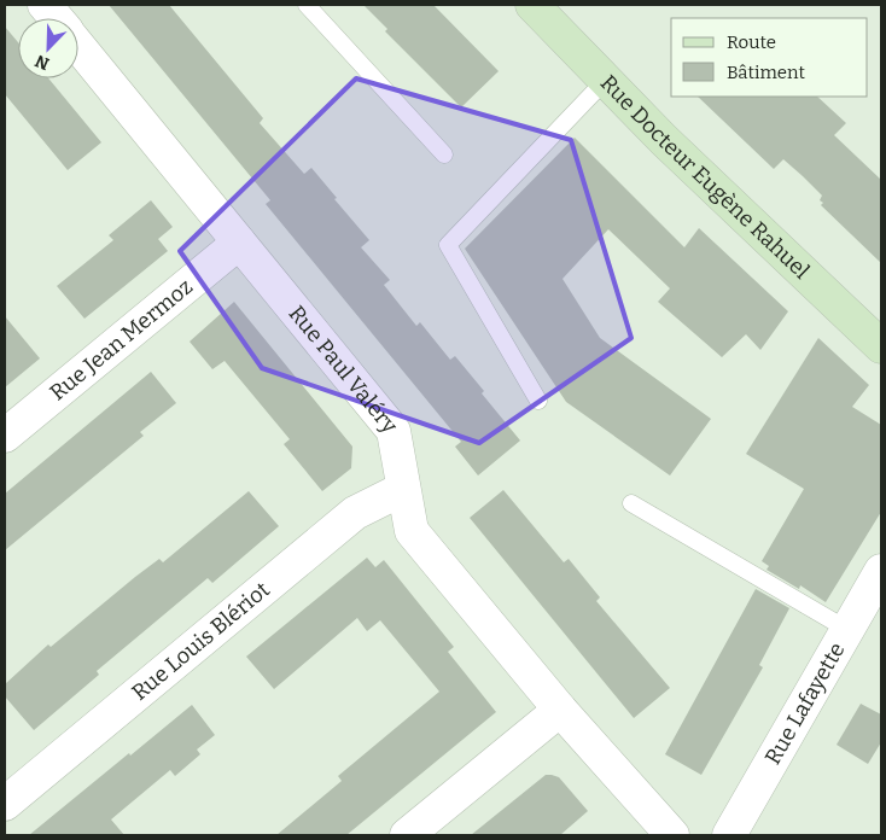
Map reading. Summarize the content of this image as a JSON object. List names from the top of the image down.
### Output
{
  "streets": {
    "main road": ["Rue Docteur Eugène Rahuel"],
    "street": [
      "Rue Jean Mermoz",
      "Rue Paul Valéry",
      "Rue Louis Blériot",
      "Rue Lafayette"
    ]
  },
  "crossings": [
    ["Rue Jean Mermoz", "Rue Paul Valéry"],
    ["Rue Paul Valéry", "Rue Louis Blériot"]
  ],
  "legend": ["Route", "Bâtiment"],
  "north": "bottom left"
}
